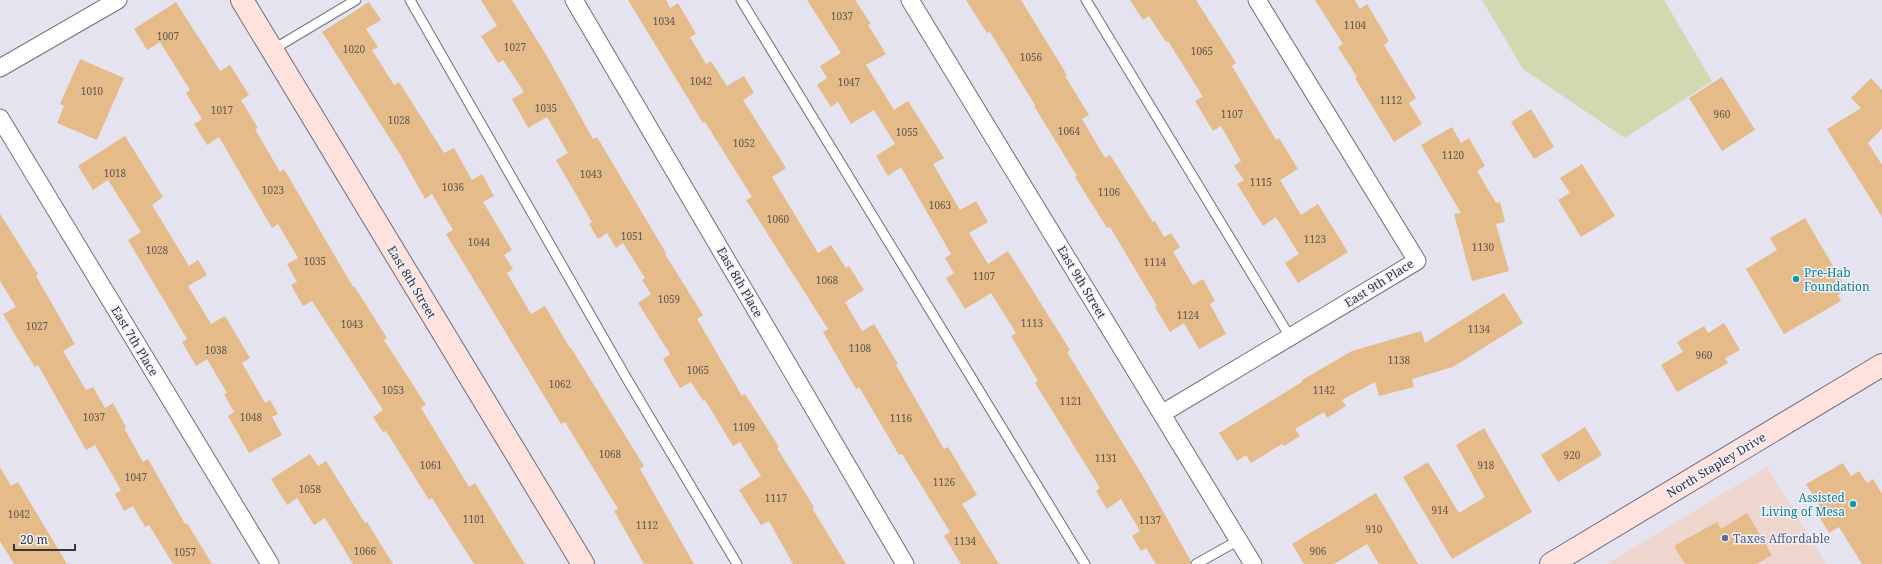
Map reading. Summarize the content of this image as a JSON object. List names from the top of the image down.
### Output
{
  "streets": {
    "street": [
      "East 8th Street",
      "East 8th Place",
      "East 9th Street",
      "East 9th Place",
      "East 7th Place",
      "North Stapley Drive"
    ]
  },
  "crossings": [
    ["East 9th Street", "East 9th Place"]
  ],
  "places": ["Pre-Hab Foundation", "Assisted Living of Mesa", "Taxes Affordable"],
  "house_numbers": [
    "1037",
    "1034",
    "1104",
    "1007",
    "1027",
    "1020",
    "1065",
    "1056",
    "1042",
    "1047",
    "1010",
    "1112",
    "1035",
    "1017",
    "1107",
    "960",
    "1028",
    "1064",
    "1055",
    "1052",
    "1120",
    "1018",
    "1043",
    "1115",
    "1036",
    "1023",
    "1106",
    "1063",
    "1060",
    "1051",
    "1123",
    "1044",
    "1130",
    "1028",
    "1035",
    "1114",
    "1107",
    "1068",
    "1059",
    "1124",
    "1113",
    "1043",
    "1027",
    "1134",
    "1108",
    "1038",
    "960",
    "1138",
    "1065",
    "1062",
    "1053",
    "1142",
    "1121",
    "1037",
    "1048",
    "1116",
    "1109",
    "1068",
    "920",
    "1131",
    "1061",
    "918",
    "1047",
    "1126",
    "1058",
    "1117",
    "914",
    "1042",
    "1101",
    "1137",
    "1112",
    "910",
    "1134",
    "1066",
    "906",
    "1057"
  ],
  "scale_bar": "20 m"
}
